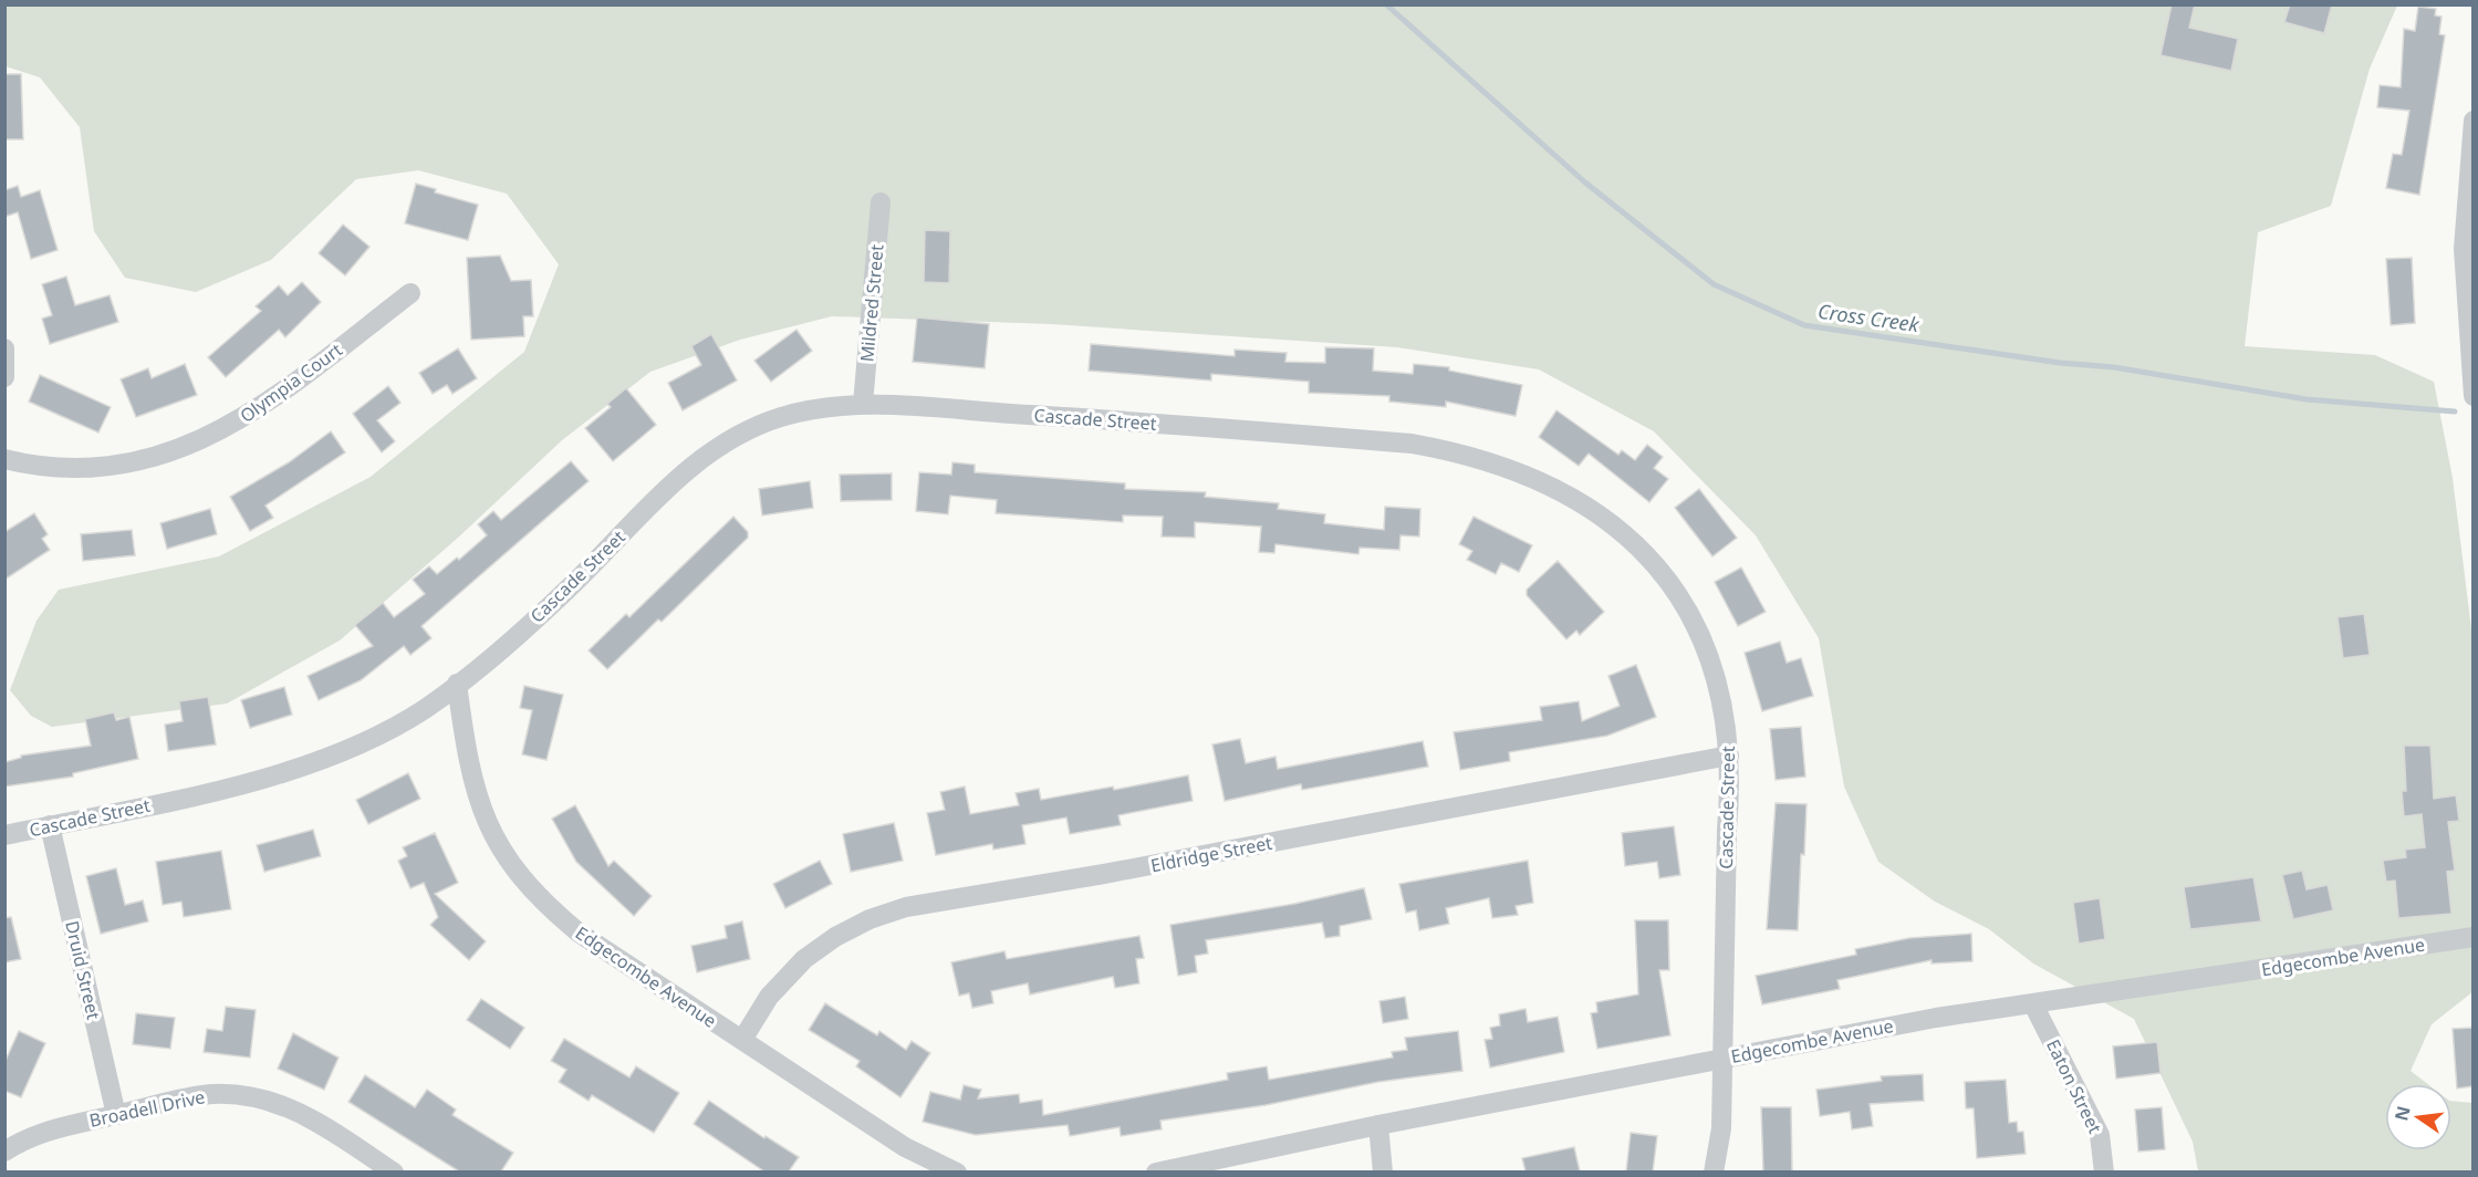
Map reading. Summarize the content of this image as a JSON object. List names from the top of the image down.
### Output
{
  "streets": {
    "street": [
      "Mildred Street",
      "Olympia Court",
      "Cascade Street",
      "Eldridge Street",
      "Edgecombe Avenue",
      "Druid Street",
      "Eaton Street",
      "Broadell Drive"
    ]
  },
  "crossings": [
    ["Mildred Street", "Cascade Street"],
    ["Cascade Street", "Eldridge Street"],
    ["Cascade Street", "Edgecombe Avenue"],
    ["Cascade Street", "Druid Street"],
    ["Eldridge Street", "Edgecombe Avenue"],
    ["Edgecombe Avenue", "Eaton Street"],
    ["Druid Street", "Broadell Drive"]
  ],
  "water": ["Cross Creek"],
  "north": "left"
}
